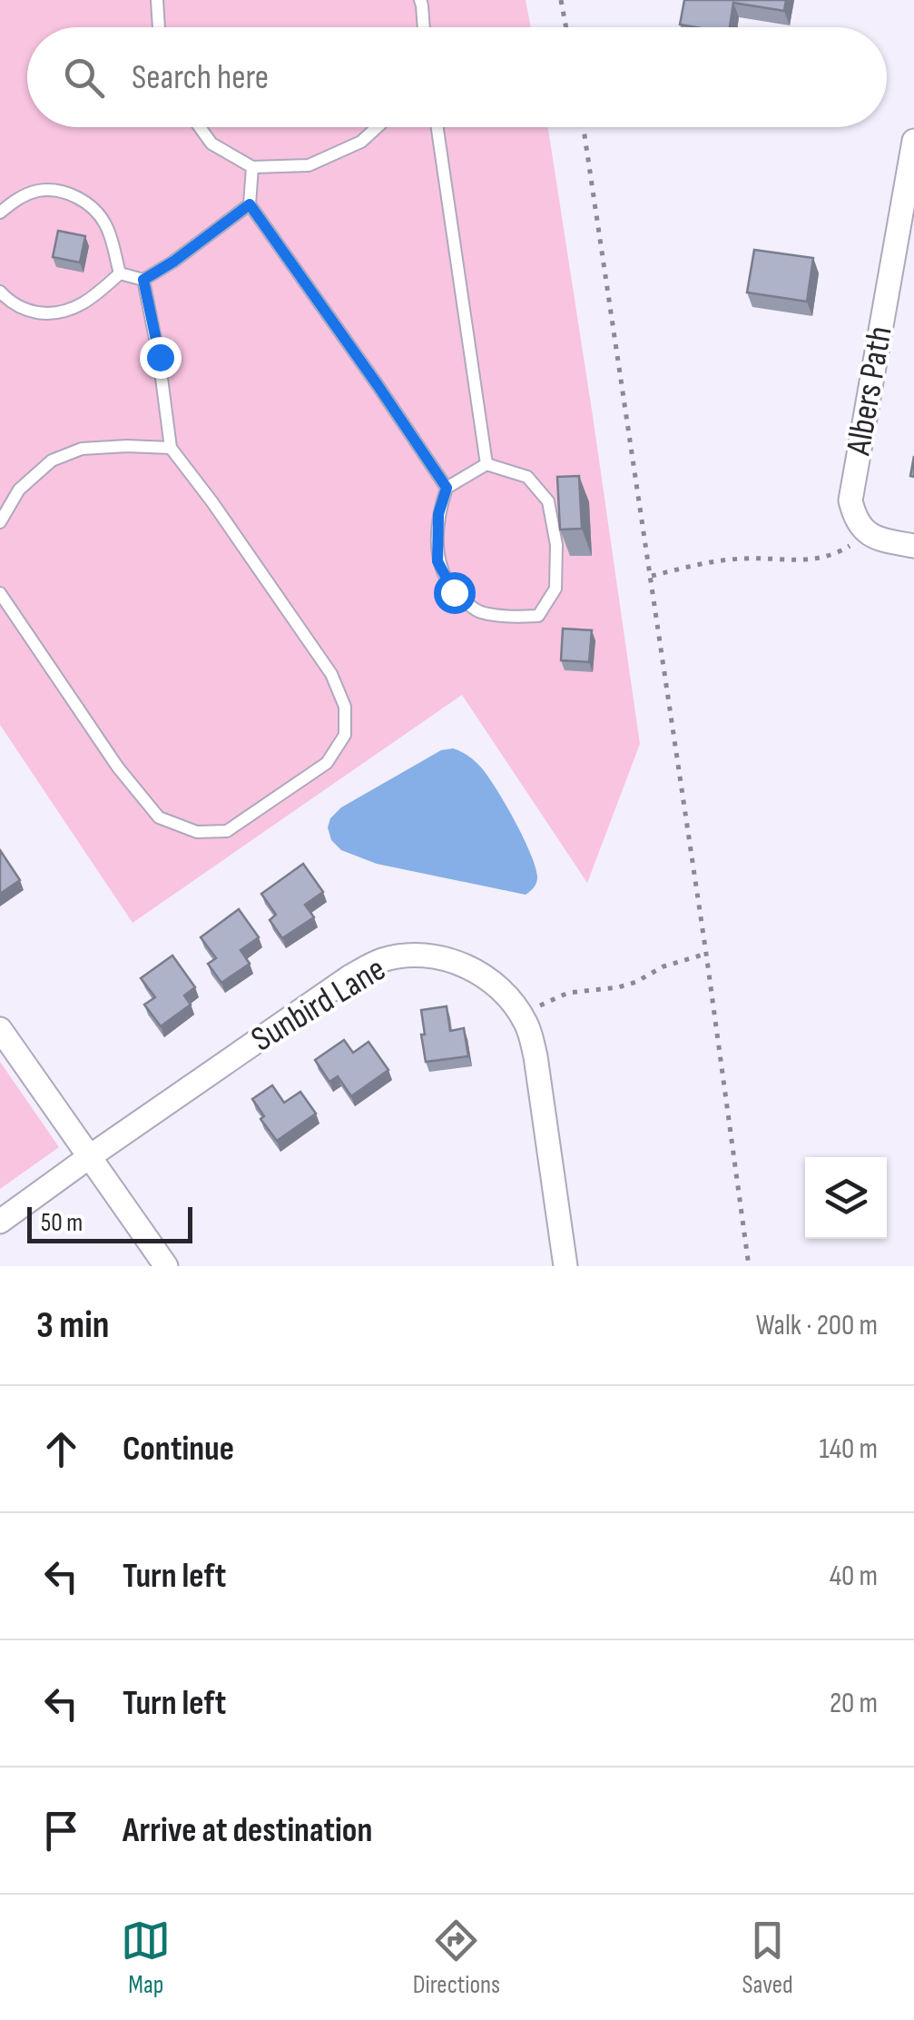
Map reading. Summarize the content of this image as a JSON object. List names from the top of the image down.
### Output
{
  "streets": {
    "street": ["Albers Path", "Sunbird Lane"]
  },
  "scale_bar": "50 m",
  "page": {
    "search": "Search here",
    "scale": "50 m",
    "heading": ["3 min", "Walk · 200 m"],
    "list": [
      ["Continue", "140 m"],
      ["Turn left", "40 m"],
      ["Turn left", "20 m"],
      "Arrive at destination"
    ],
    "nav": ["Map", "Directions", "Saved"]
  }
}
